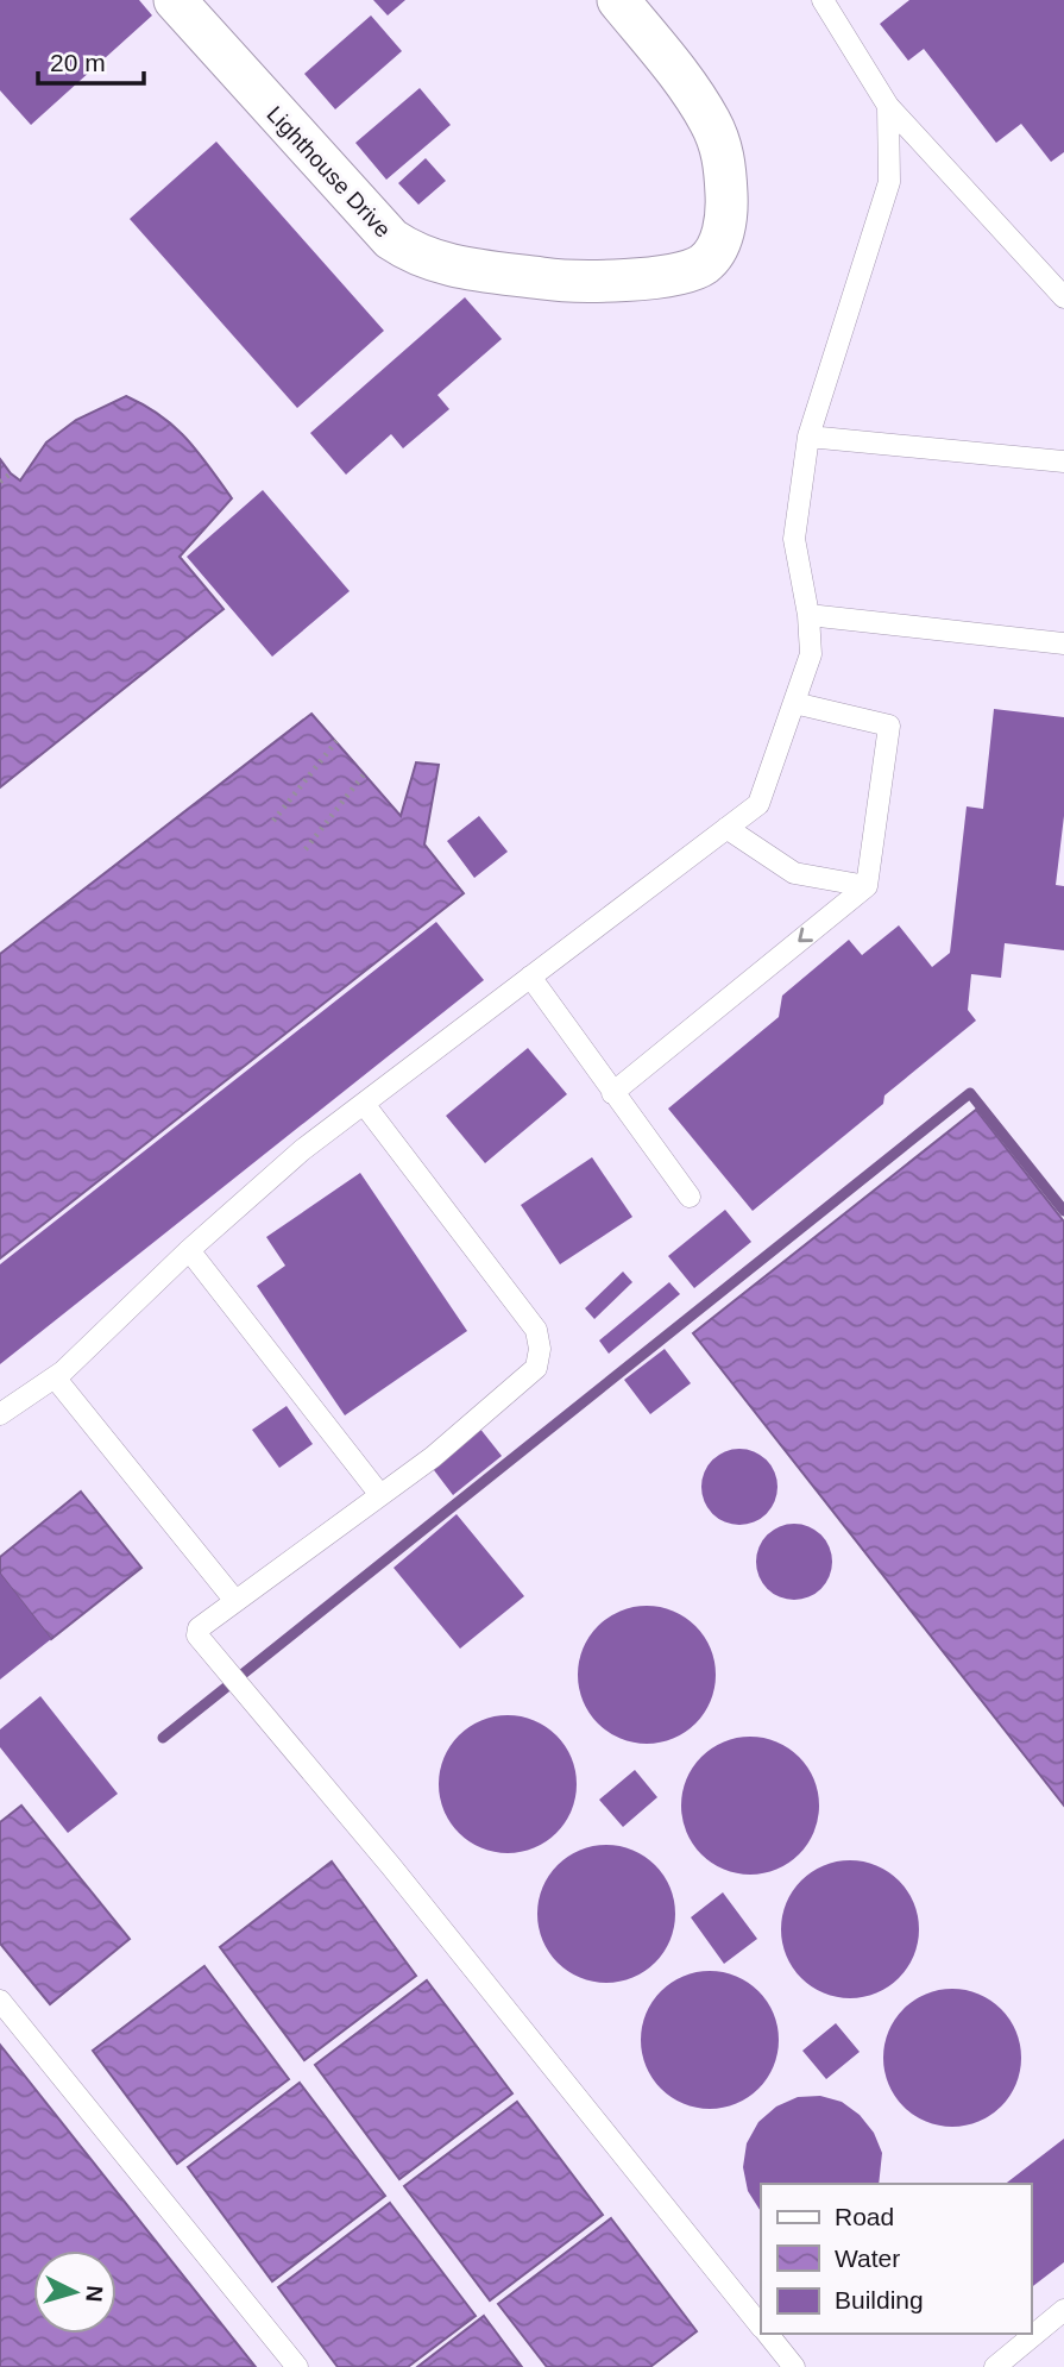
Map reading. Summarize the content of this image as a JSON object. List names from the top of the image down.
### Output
{
  "streets": {
    "street": ["Lighthouse Drive"]
  },
  "legend": ["Road", "Water", "Building"],
  "scale_bar": "20 m",
  "north": "right"
}
